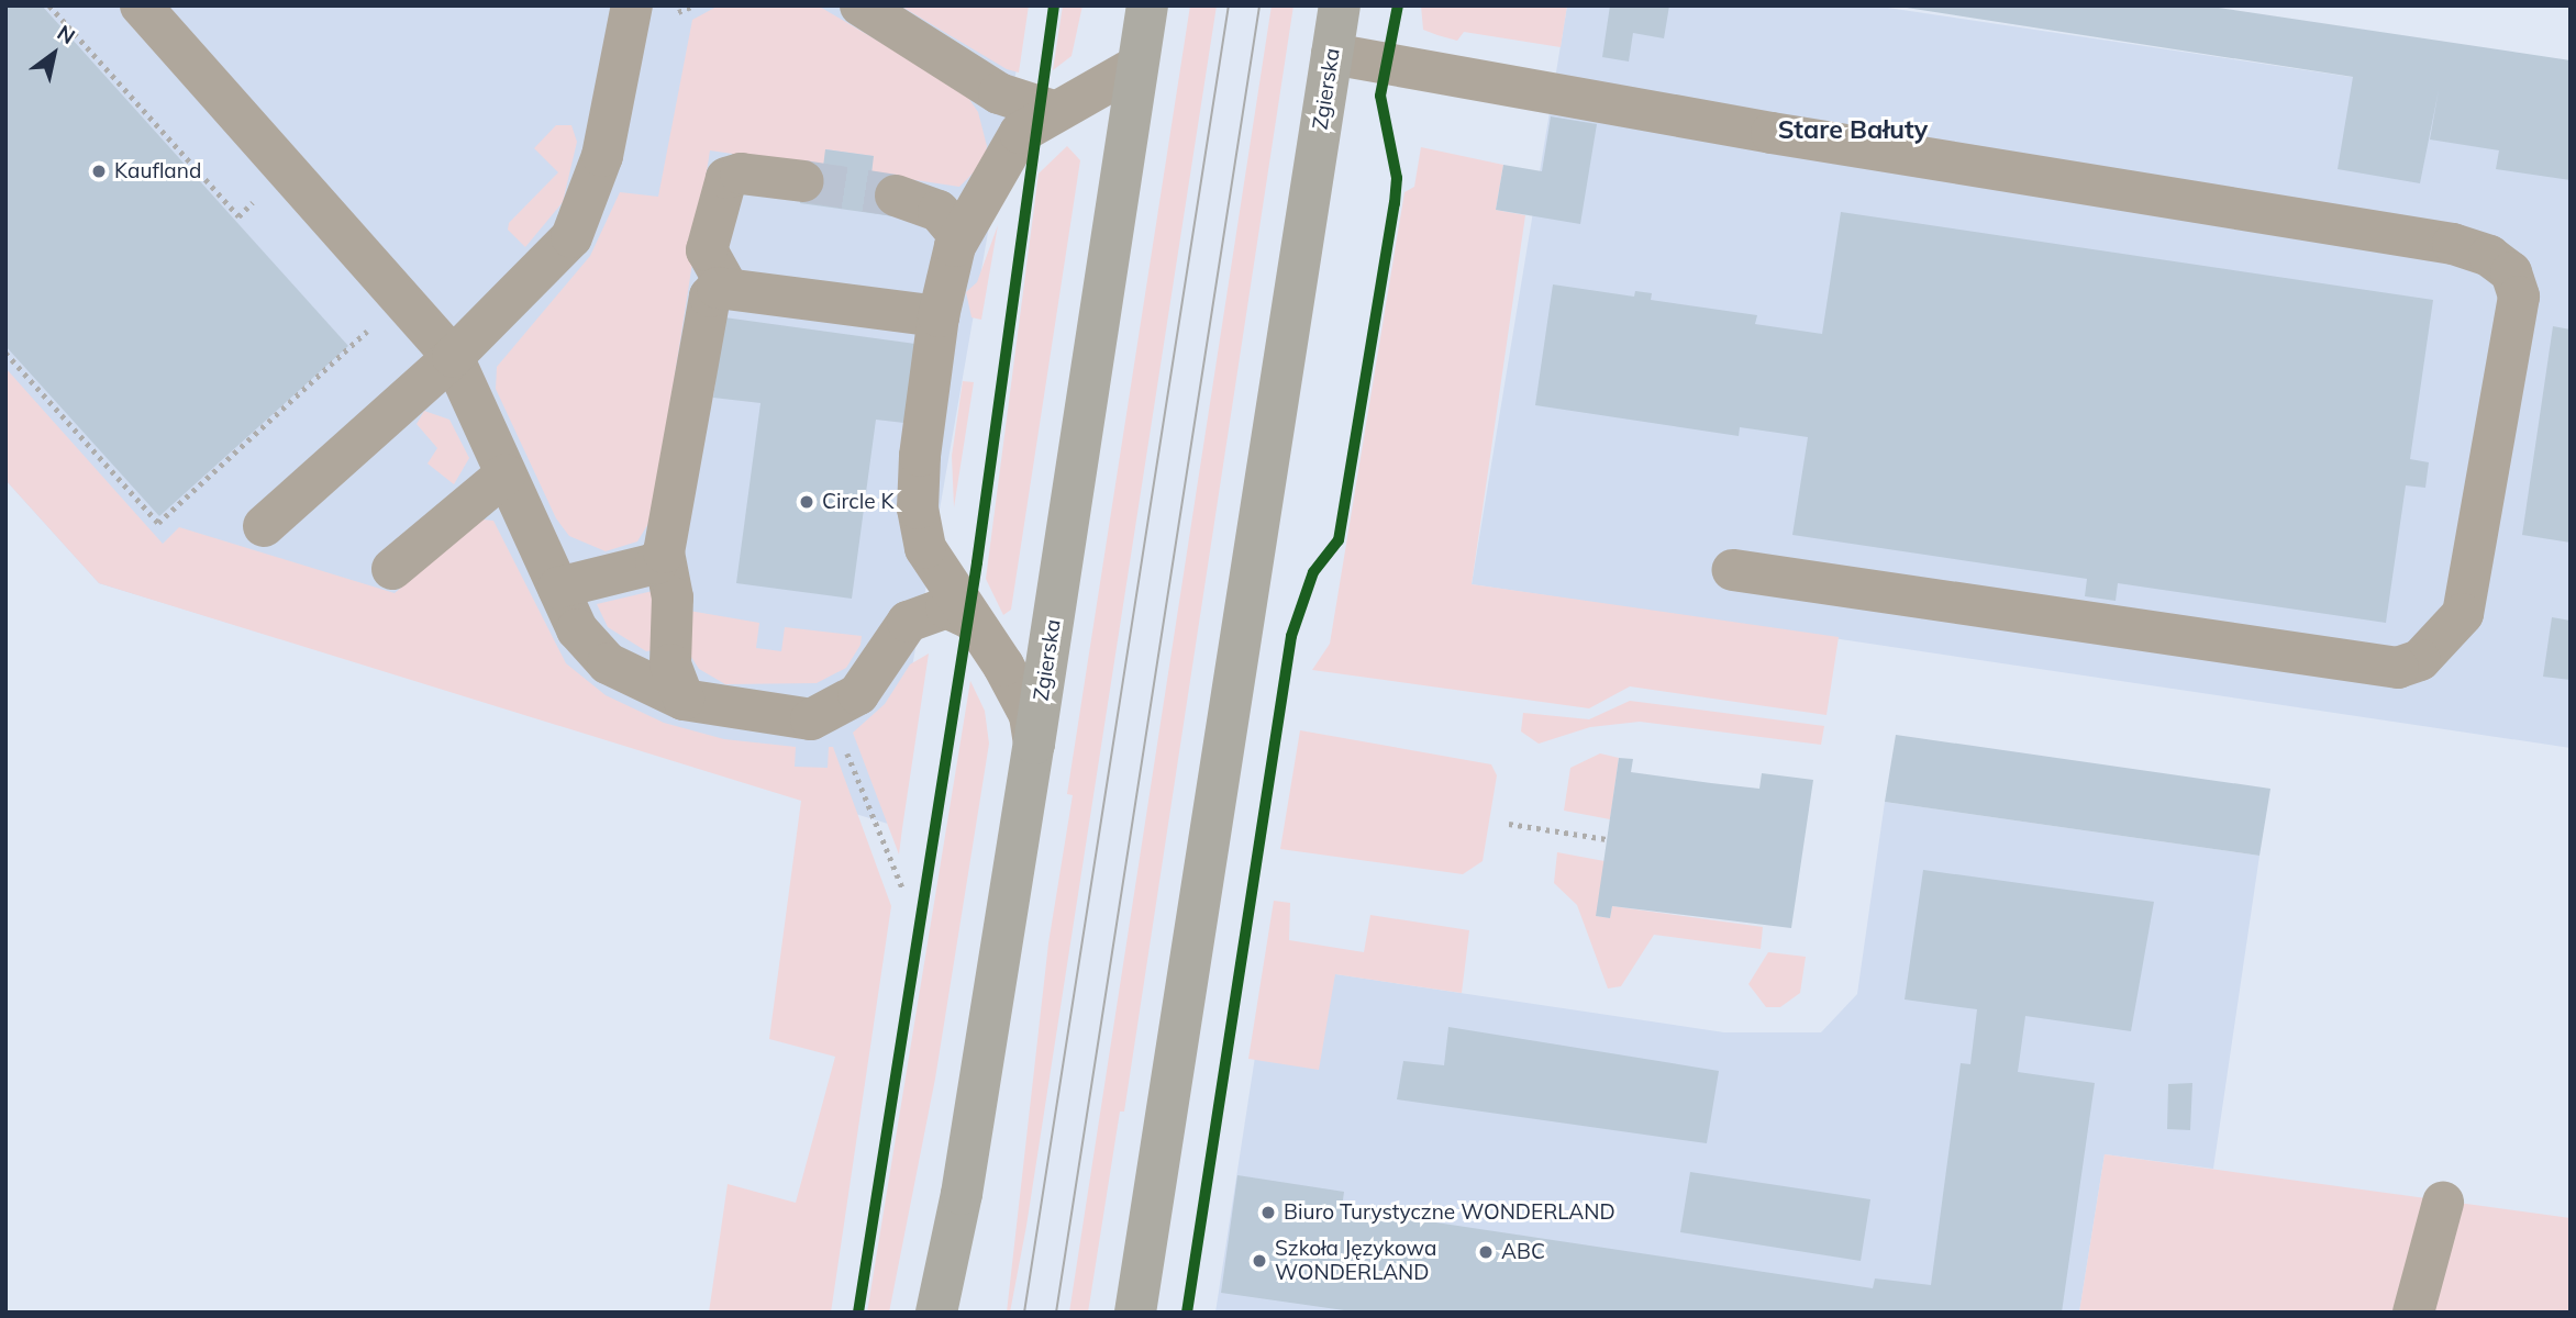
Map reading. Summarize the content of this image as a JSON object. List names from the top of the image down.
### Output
{
  "streets": {
    "main road": ["Zgierska"]
  },
  "districts": ["Stare Bałuty"],
  "places": [
    "Kaufland",
    "Circle K",
    "Biuro Turystyczne WONDERLAND",
    "ABC",
    "Szkoła Językowa WONDERLAND"
  ],
  "north": "top right"
}
